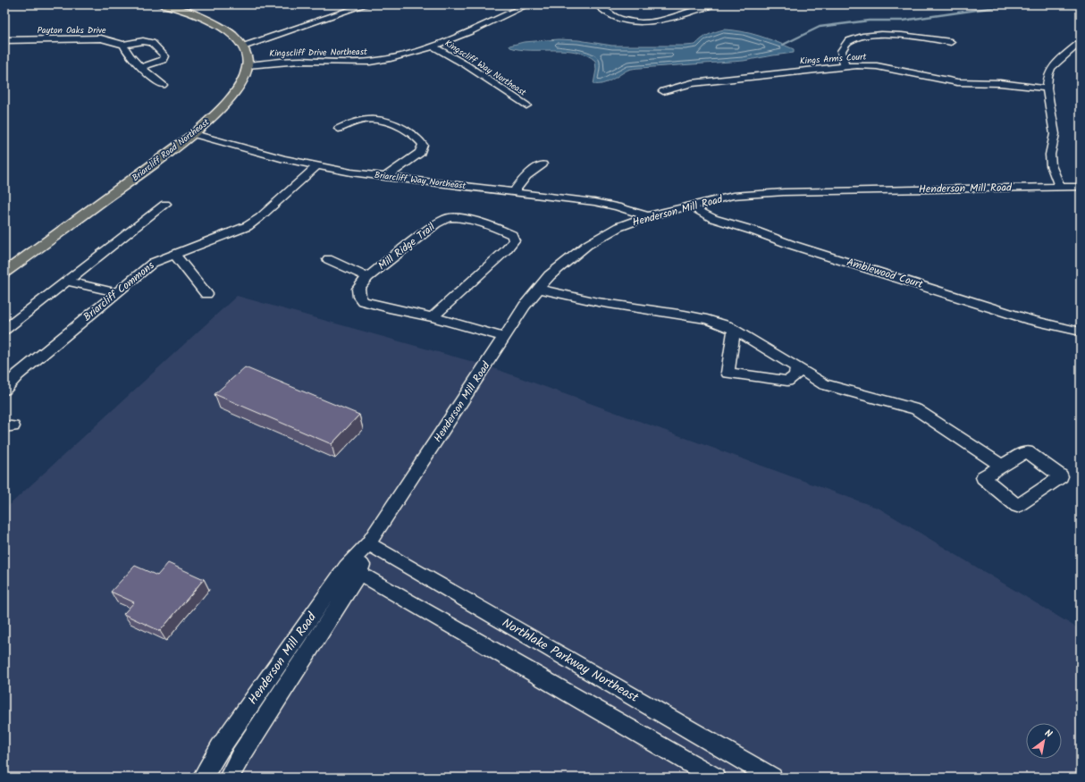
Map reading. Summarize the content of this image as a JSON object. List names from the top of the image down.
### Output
{
  "streets": {
    "main road": ["Briarcliff Road Northeast"],
    "street": [
      "Payton Oaks Drive",
      "Kingscliff Drive Northeast",
      "Kings Arms Court",
      "Kingscliff Way Northeast",
      "Briarcliff Way Northeast",
      "Henderson Mill Road",
      "Mill Ridge Trail",
      "Amblewood Court",
      "Briarcliff Commons",
      "Northlake Parkway Northeast"
    ]
  },
  "crossings": [
    ["Kingscliff Drive Northeast", "Kingscliff Way Northeast"],
    ["Kingscliff Drive Northeast", "Briarcliff Road Northeast"],
    ["Briarcliff Road Northeast", "Briarcliff Way Northeast"],
    ["Briarcliff Way Northeast", "Henderson Mill Road"],
    ["Briarcliff Way Northeast", "Briarcliff Commons"],
    ["Henderson Mill Road", "Mill Ridge Trail"],
    ["Henderson Mill Road", "Amblewood Court"],
    ["Henderson Mill Road", "Northlake Parkway Northeast"]
  ],
  "north": "top right"
}
